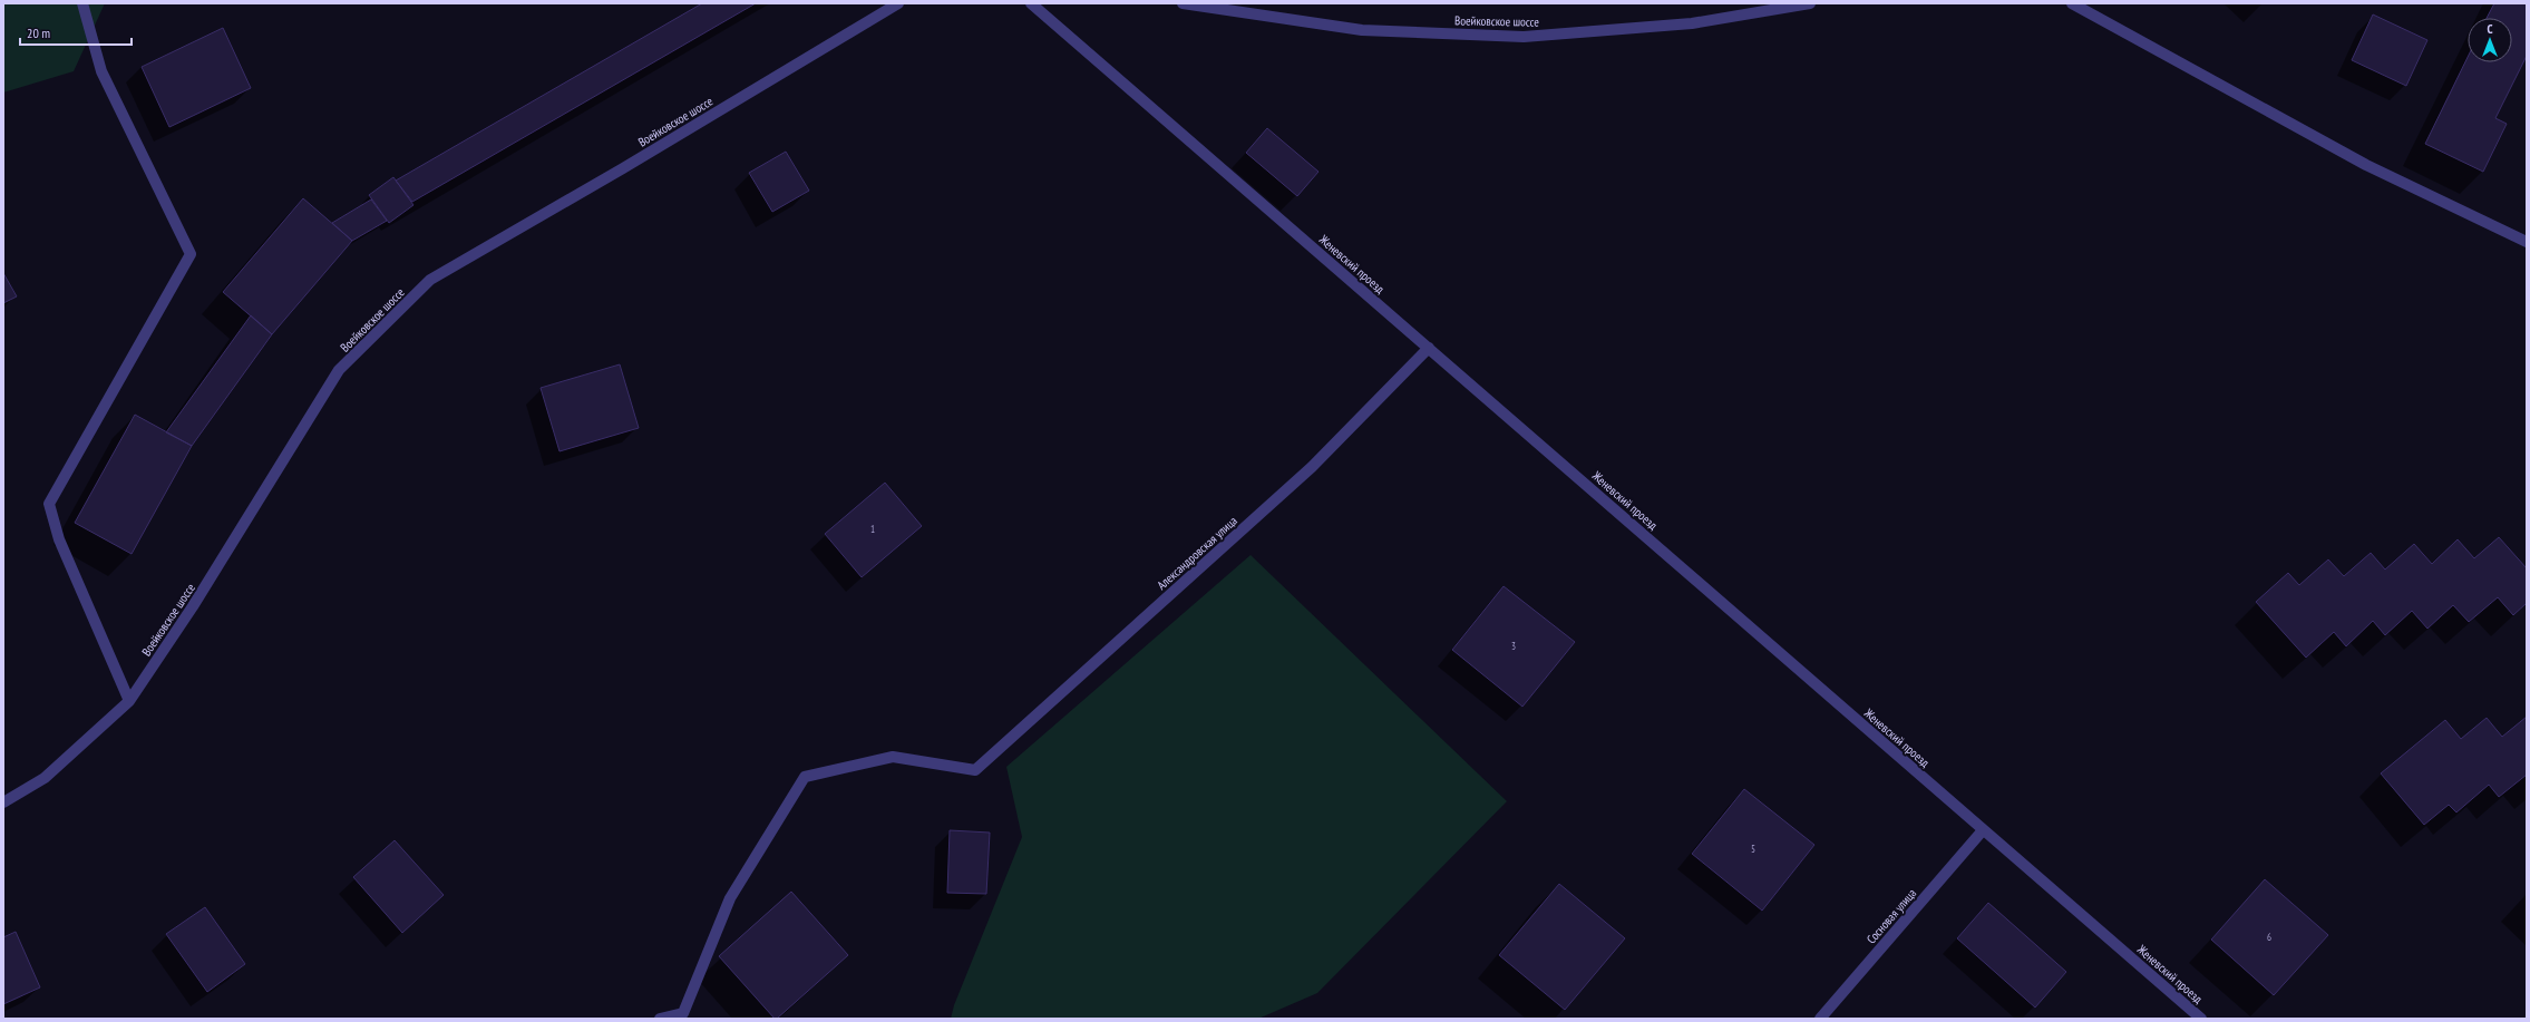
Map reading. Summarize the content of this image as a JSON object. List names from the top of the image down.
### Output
{
  "streets": {
    "street": [
      "Воейковское шоссе",
      "Женевский проезд",
      "Александровская улица",
      "Сосновая улица"
    ]
  },
  "crossings": [
    ["Женевский проезд", "Александровская улица"],
    ["Женевский проезд", "Сосновая улица"]
  ],
  "house_numbers": [
    "1",
    "3",
    "5",
    "6"
  ],
  "scale_bar": "20 m",
  "north": "top"
}
